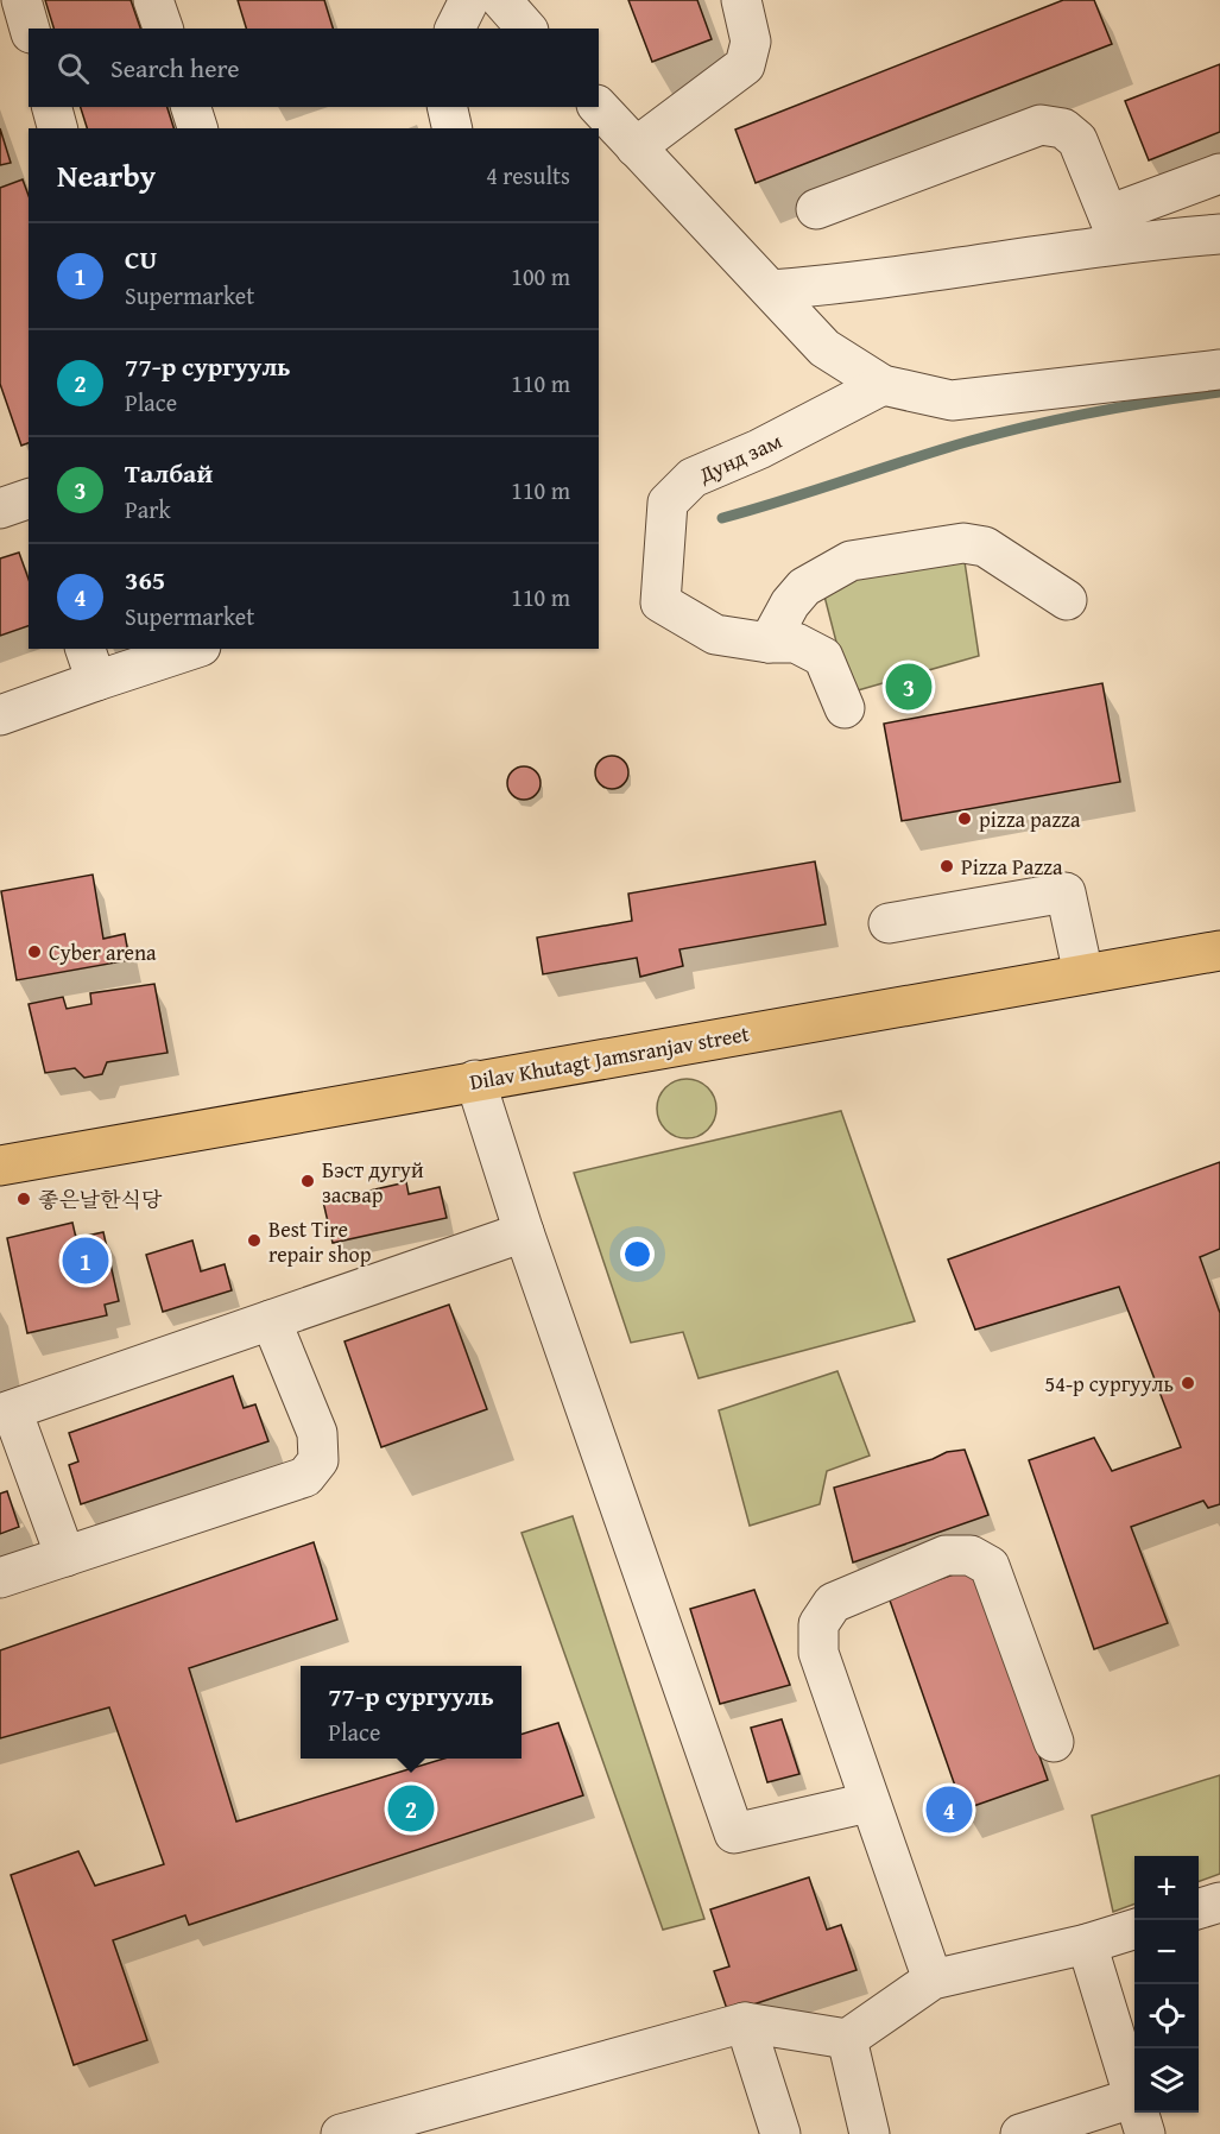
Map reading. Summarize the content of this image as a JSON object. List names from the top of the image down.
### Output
{
  "streets": {
    "main road": ["Dilav Khutagt Jamsranjav street"],
    "street": ["Дунд зам"]
  },
  "places": [
    "pizza pazza",
    "Pizza Pazza",
    "Cyber arena",
    "Бэст дугуй засвар",
    "좋은날한식당",
    "Best Tire repair shop",
    "54-р сургууль"
  ],
  "page": {
    "search": "Search here",
    "heading": ["Nearby", "4 results"],
    "list": [
      {
        "mark": "1",
        "name": "CU",
        "note": "Supermarket",
        "value": "100 m"
      },
      {
        "mark": "2",
        "name": "77-р сургууль",
        "note": "Place",
        "value": "110 m"
      },
      {
        "mark": "3",
        "name": "Талбай",
        "note": "Park",
        "value": "110 m"
      },
      {
        "mark": "4",
        "name": "365",
        "note": "Supermarket",
        "value": "110 m"
      }
    ],
    "pins": [
      "3",
      "1",
      "2",
      "4"
    ],
    "popup": ["77-р сургууль", "Place"],
    "map_buttons": ["+", "−"]
  }
}
